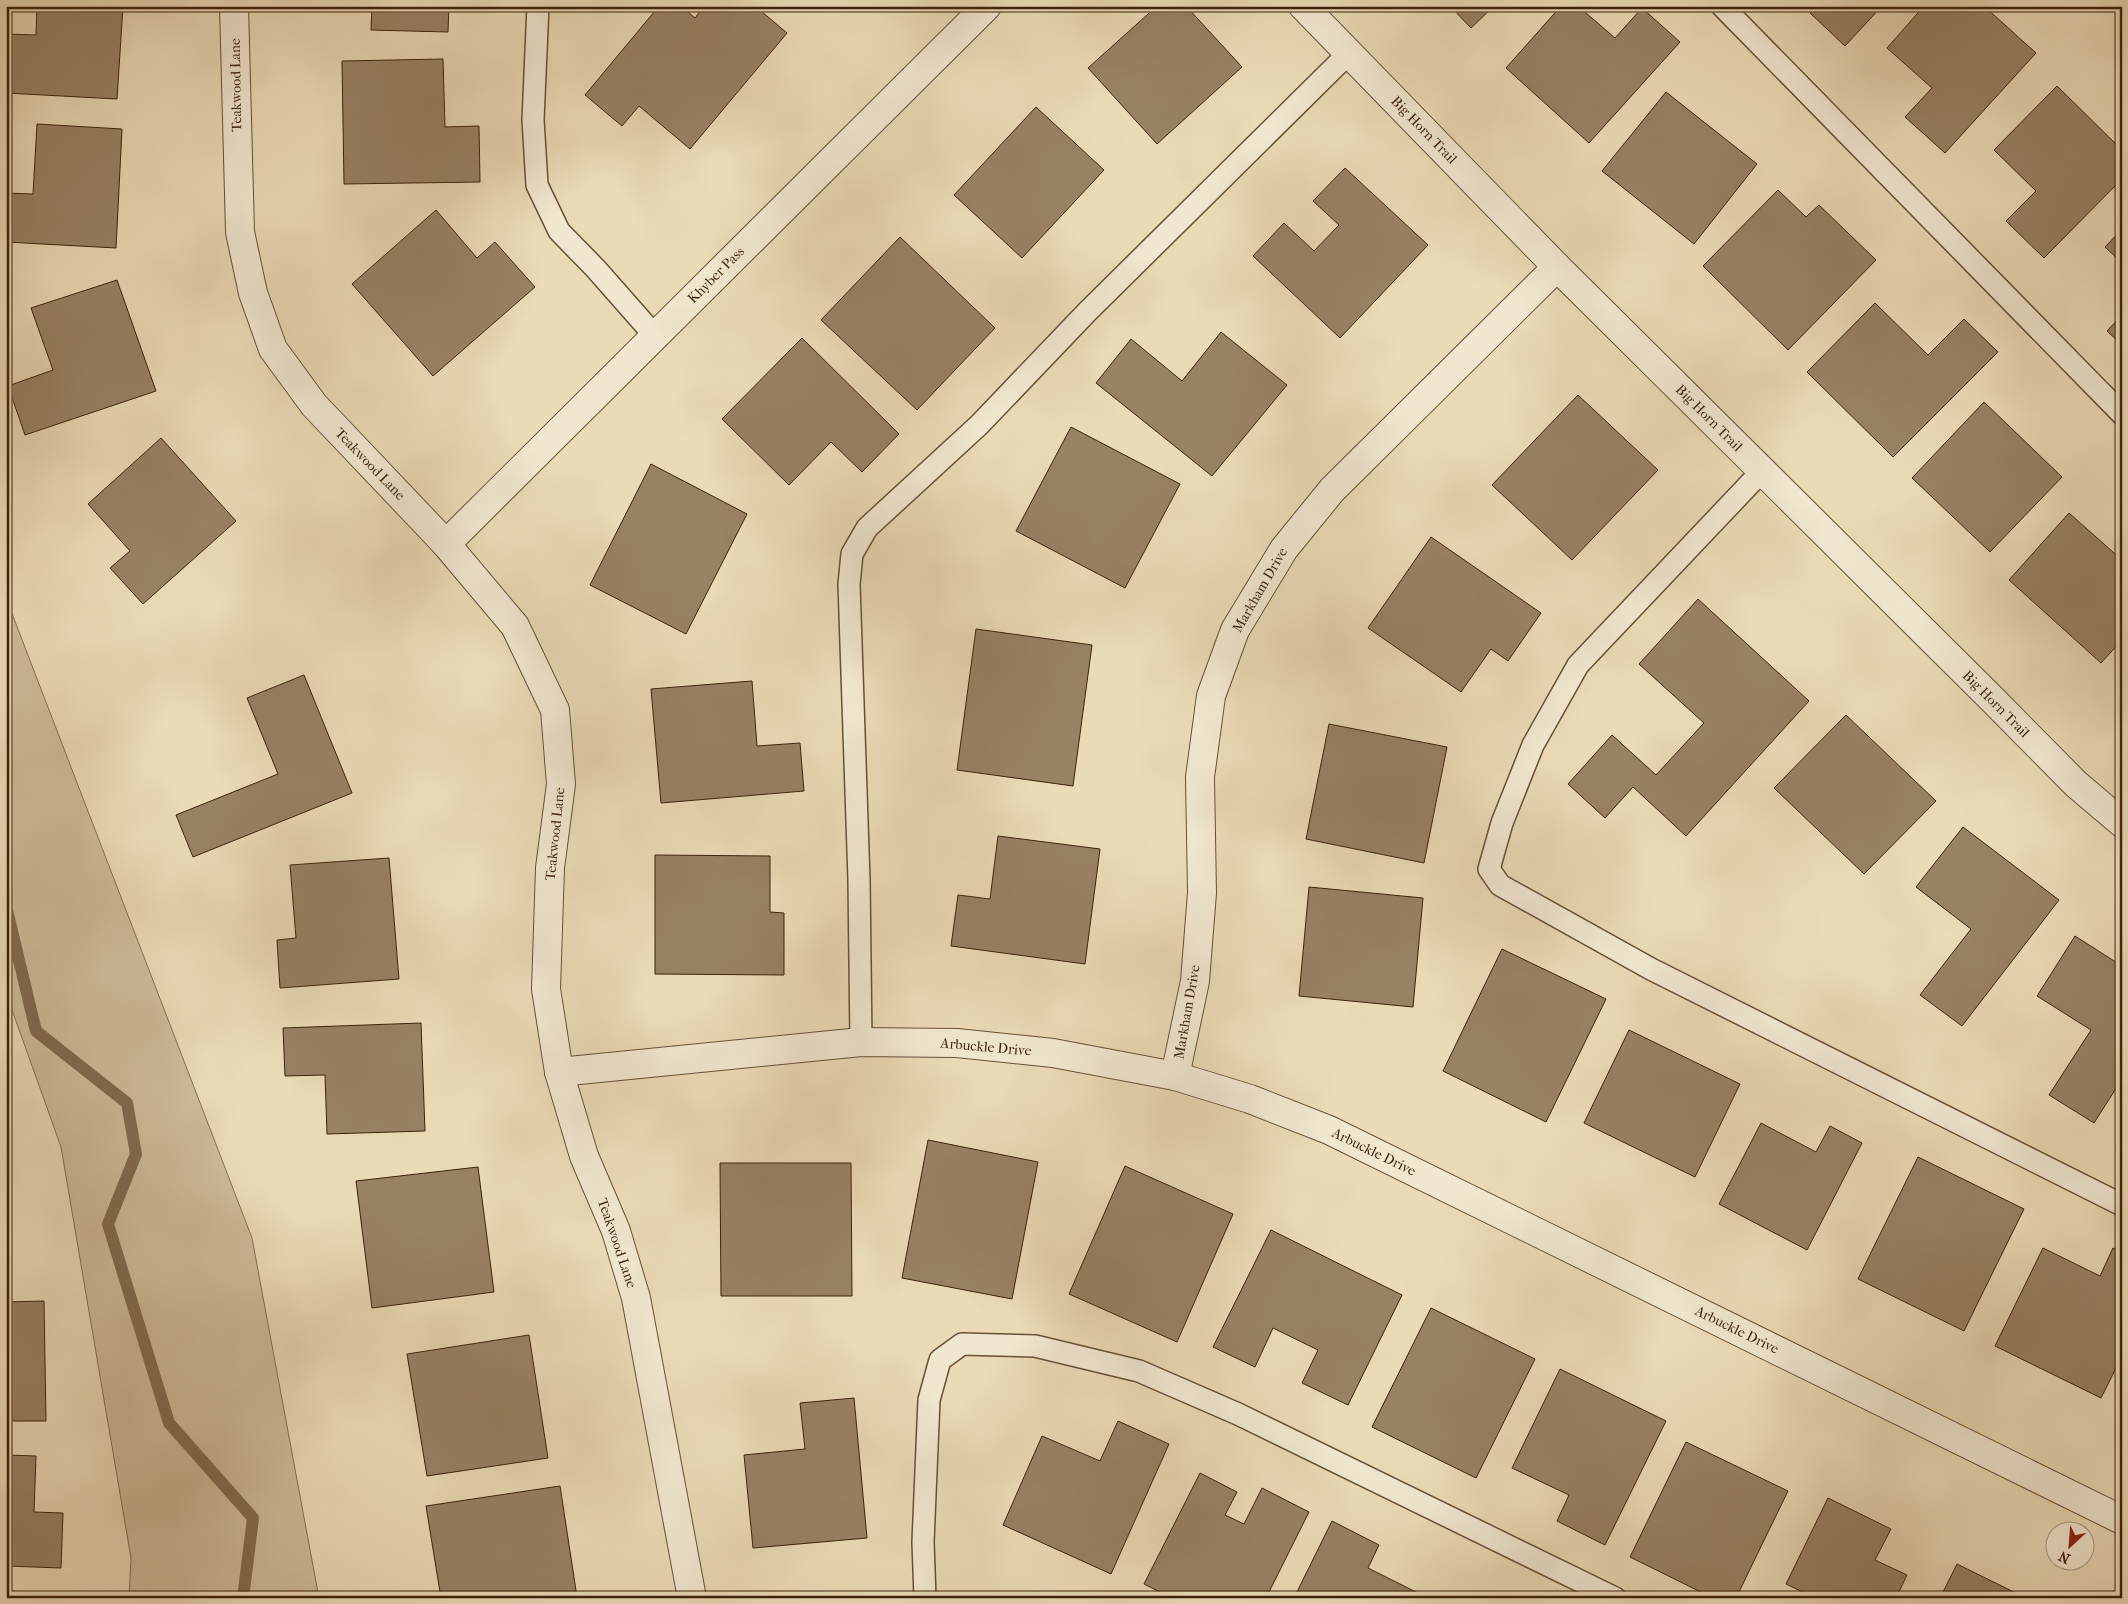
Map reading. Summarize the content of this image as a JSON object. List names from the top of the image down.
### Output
{
  "streets": {
    "street": [
      "Teakwood Lane",
      "Big Horn Trail",
      "Khyber Pass",
      "Markham Drive",
      "Arbuckle Drive"
    ]
  },
  "crossings": [
    ["Teakwood Lane", "Khyber Pass"],
    ["Teakwood Lane", "Arbuckle Drive"],
    ["Big Horn Trail", "Markham Drive"],
    ["Markham Drive", "Arbuckle Drive"]
  ],
  "north": "bottom left"
}
